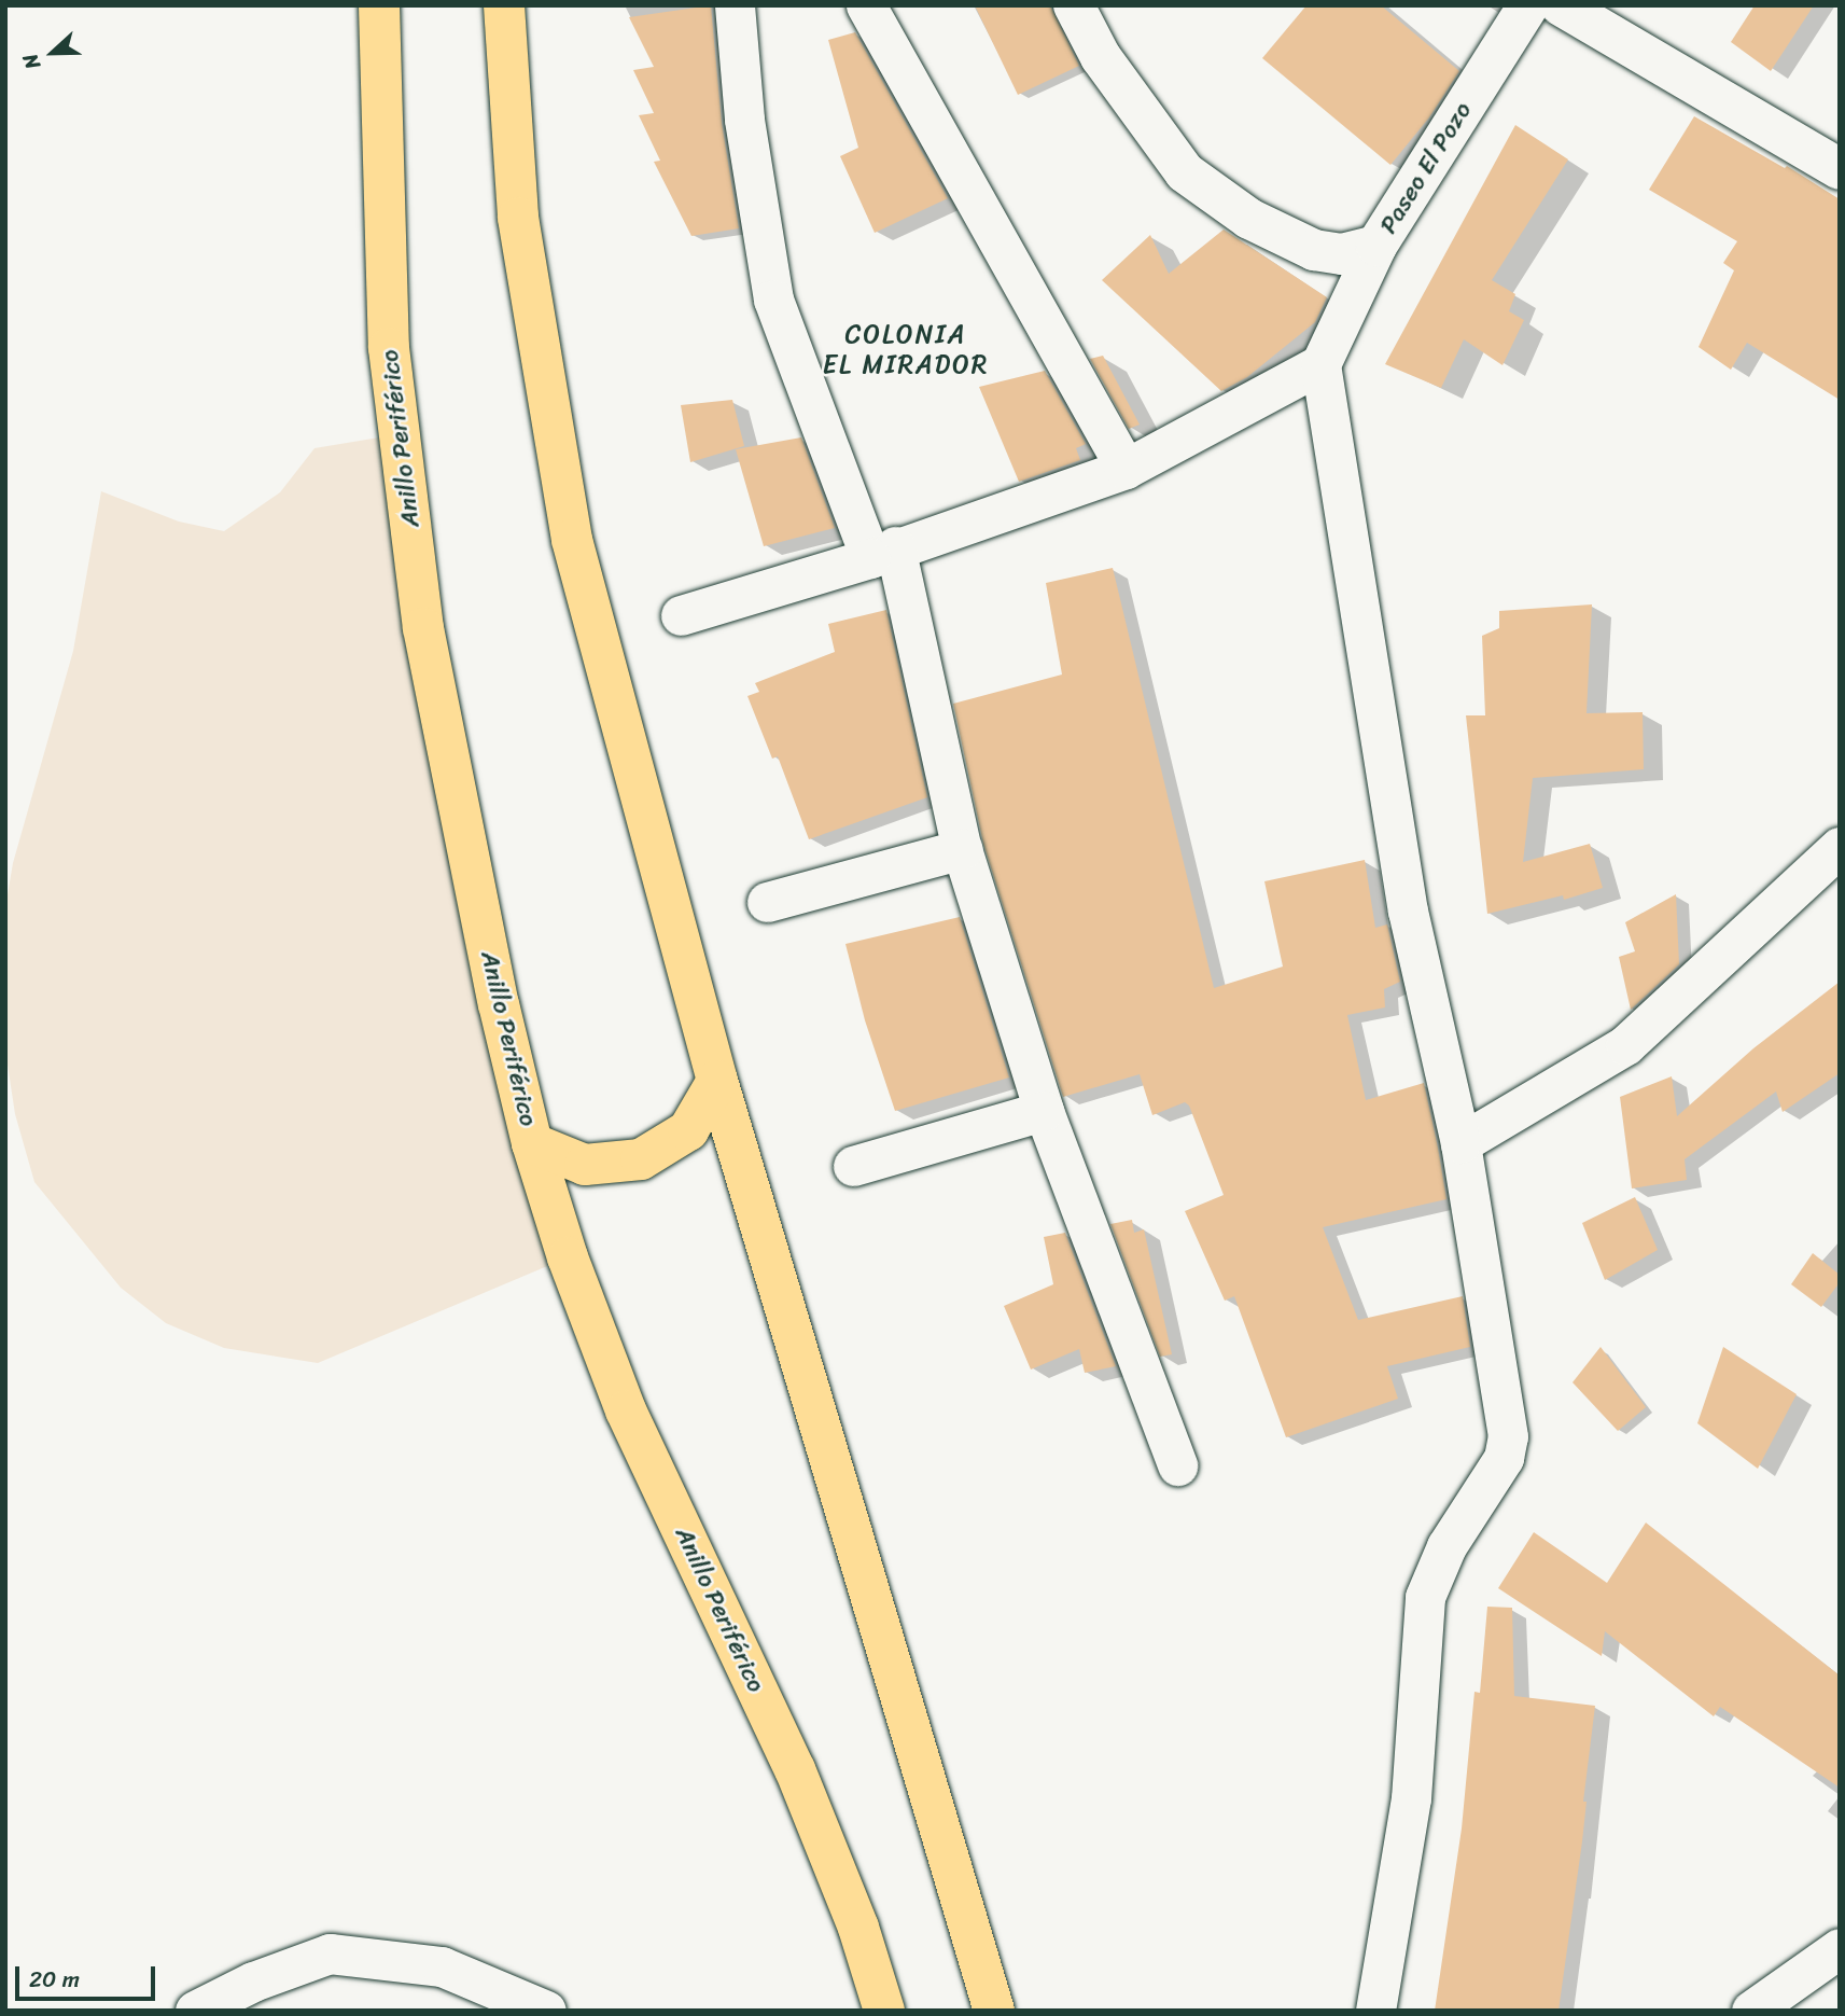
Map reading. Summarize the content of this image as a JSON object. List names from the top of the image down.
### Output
{
  "streets": {
    "highway": ["Anillo Periférico"],
    "street": ["Paseo El Pozo"]
  },
  "districts": ["COLONIA EL MIRADOR"],
  "scale_bar": "20 m",
  "north": "left"
}
